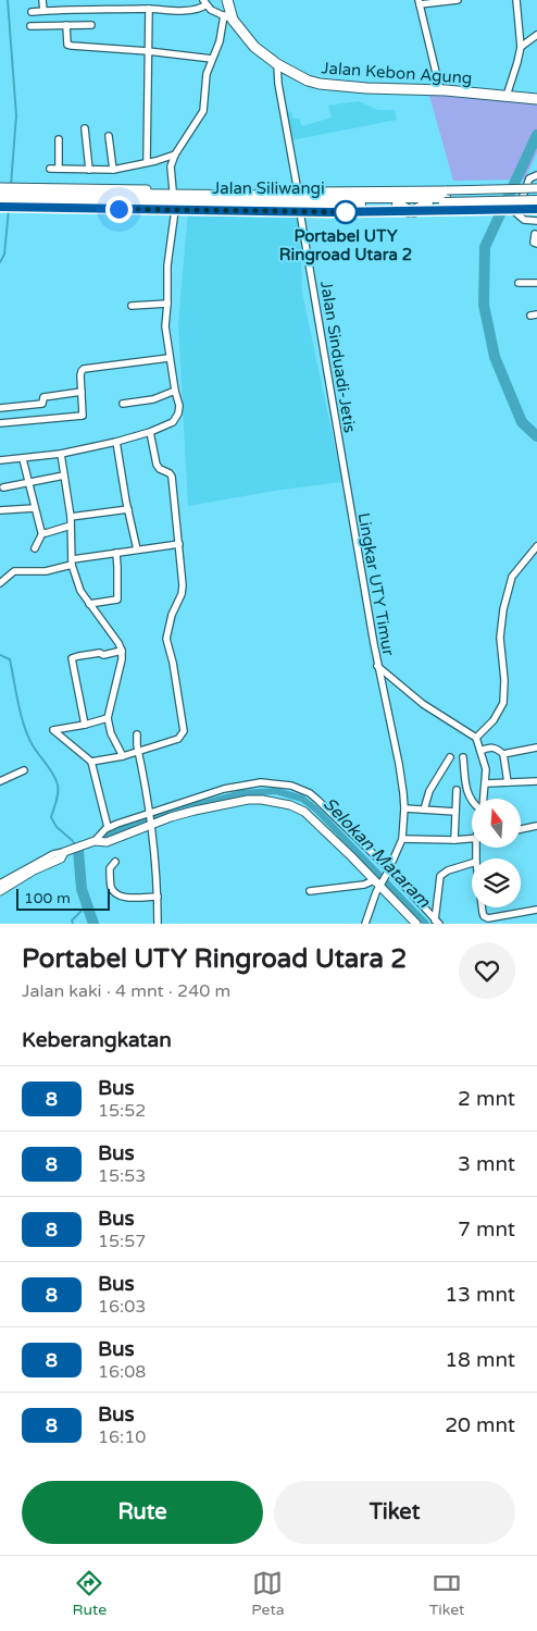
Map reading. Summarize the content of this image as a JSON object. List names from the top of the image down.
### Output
{
  "streets": {
    "highway": ["Jalan Siliwangi"],
    "main road": ["Jalan Kebon Agung"],
    "street": ["Jalan Sinduadi-Jetis", "Lingkar UTY Timur"]
  },
  "crossings": [
    ["Jalan Sinduadi-Jetis", "Lingkar UTY Timur"]
  ],
  "water": ["Selokan Mataram"],
  "places": ["Portabel UTY Ringroad Utara 2"],
  "lines": ["bus line 8"],
  "scale_bar": "100 m",
  "north": "top",
  "page": {
    "scale": "100 m",
    "heading": [
      ["Portabel UTY Ringroad Utara 2", "Jalan kaki · 4 mnt · 240 m"],
      "Keberangkatan"
    ],
    "list": [
      {
        "mark": "8",
        "name": "Bus",
        "note": "15:52",
        "value": "2 mnt"
      },
      {
        "mark": "8",
        "name": "Bus",
        "note": "15:53",
        "value": "3 mnt"
      },
      {
        "mark": "8",
        "name": "Bus",
        "note": "15:57",
        "value": "7 mnt"
      },
      {
        "mark": "8",
        "name": "Bus",
        "note": "16:03",
        "value": "13 mnt"
      },
      {
        "mark": "8",
        "name": "Bus",
        "note": "16:08",
        "value": "18 mnt"
      },
      {
        "mark": "8",
        "name": "Bus",
        "note": "16:10",
        "value": "20 mnt"
      }
    ],
    "buttons": ["Rute", "Tiket"],
    "tabs": ["Rute", "Peta", "Tiket"]
  }
}
